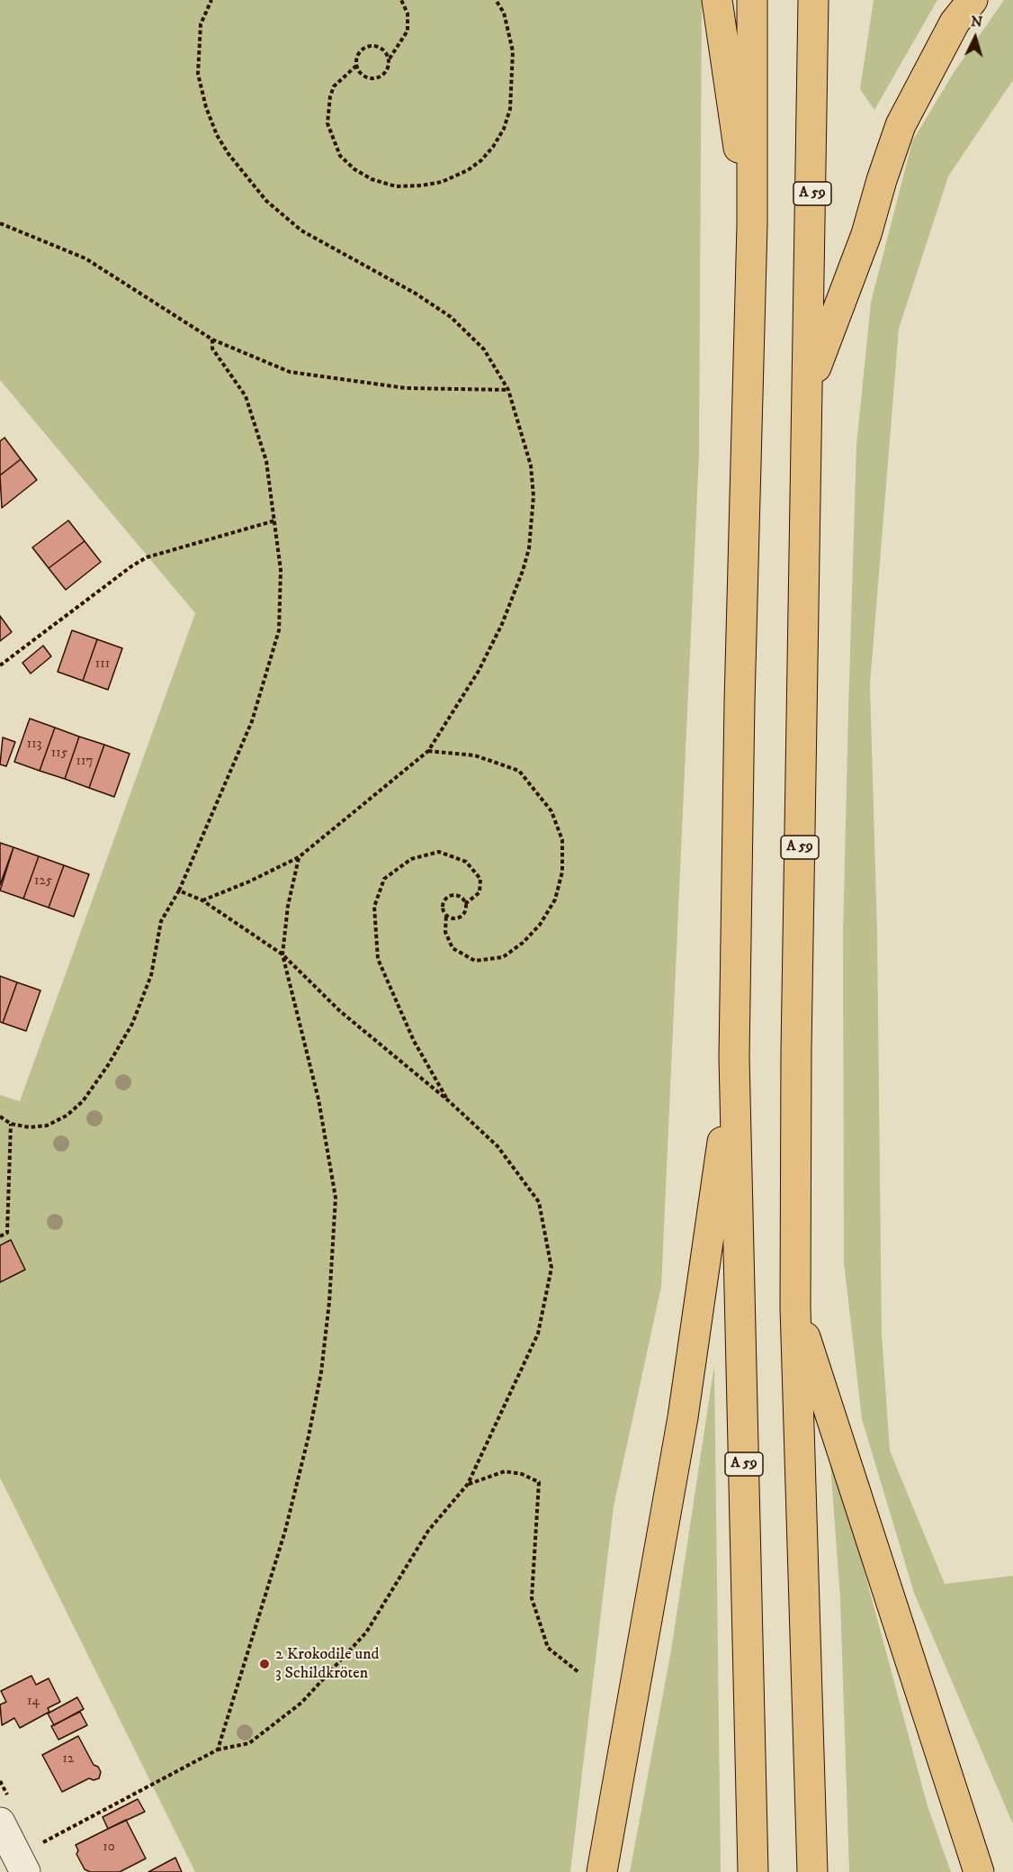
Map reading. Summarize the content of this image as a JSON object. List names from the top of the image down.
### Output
{
  "streets": {
    "highway": ["A 59"]
  },
  "places": ["2 Krokodile und 3 Schildkröten"],
  "house_numbers": [
    "111",
    "113",
    "115",
    "117",
    "125",
    "14",
    "12",
    "10"
  ],
  "north": "top"
}
